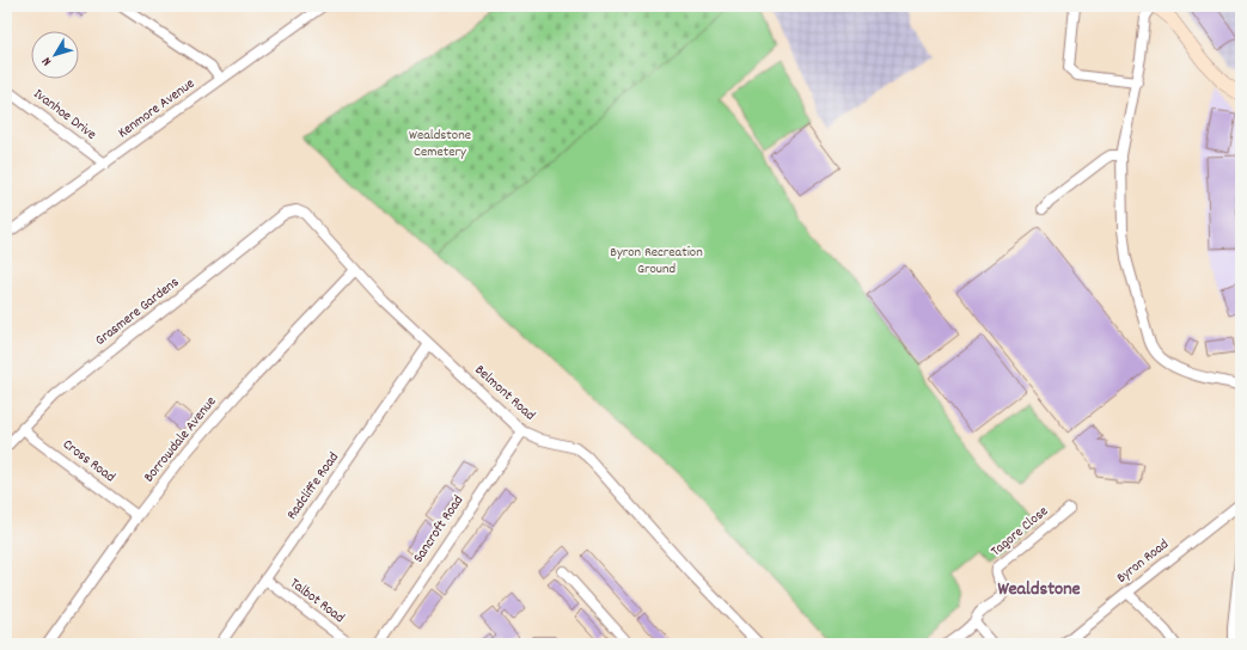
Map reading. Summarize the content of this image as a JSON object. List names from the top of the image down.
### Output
{
  "streets": {
    "street": [
      "Kenmore Avenue",
      "Ivanhoe Drive",
      "Grasmere Gardens",
      "Belmont Road",
      "Borrowdale Avenue",
      "Cross Road",
      "Radcliffe Road",
      "Sancroft Road",
      "Tagore Close",
      "Byron Road",
      "Talbot Road"
    ]
  },
  "crossings": [
    ["Kenmore Avenue", "Ivanhoe Drive"],
    ["Grasmere Gardens", "Belmont Road"],
    ["Grasmere Gardens", "Cross Road"],
    ["Belmont Road", "Borrowdale Avenue"],
    ["Belmont Road", "Radcliffe Road"],
    ["Belmont Road", "Sancroft Road"],
    ["Borrowdale Avenue", "Cross Road"],
    ["Radcliffe Road", "Talbot Road"]
  ],
  "districts": ["Wealdstone"],
  "parks": ["Wealdstone Cemetery", "Byron Recreation Ground"],
  "north": "bottom left"
}
